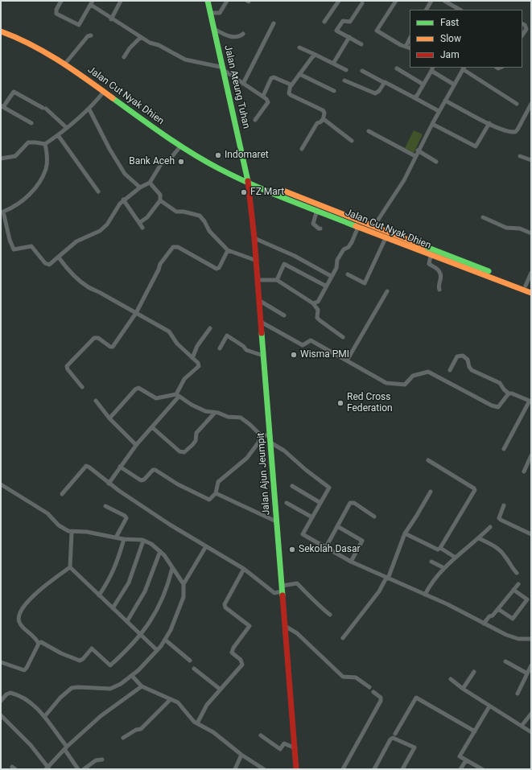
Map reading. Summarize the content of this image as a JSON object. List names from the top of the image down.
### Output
{
  "streets": {
    "main road": ["Jalan Ateung Tuhan", "Jalan Cut Nyak Dhien", "Jalan Ajun Jeumpit"]
  },
  "crossings": [
    ["Jalan Ateung Tuhan", "Jalan Cut Nyak Dhien"],
    ["Jalan Ateung Tuhan", "Jalan Ajun Jeumpit"],
    ["Jalan Cut Nyak Dhien", "Jalan Ajun Jeumpit"]
  ],
  "places": [
    "Indomaret",
    "Bank Aceh",
    "FZ Mart",
    "Wisma PMI",
    "Red Cross Federation",
    "Sekolah Dasar"
  ],
  "legend": ["Fast", "Slow", "Jam"]
}
